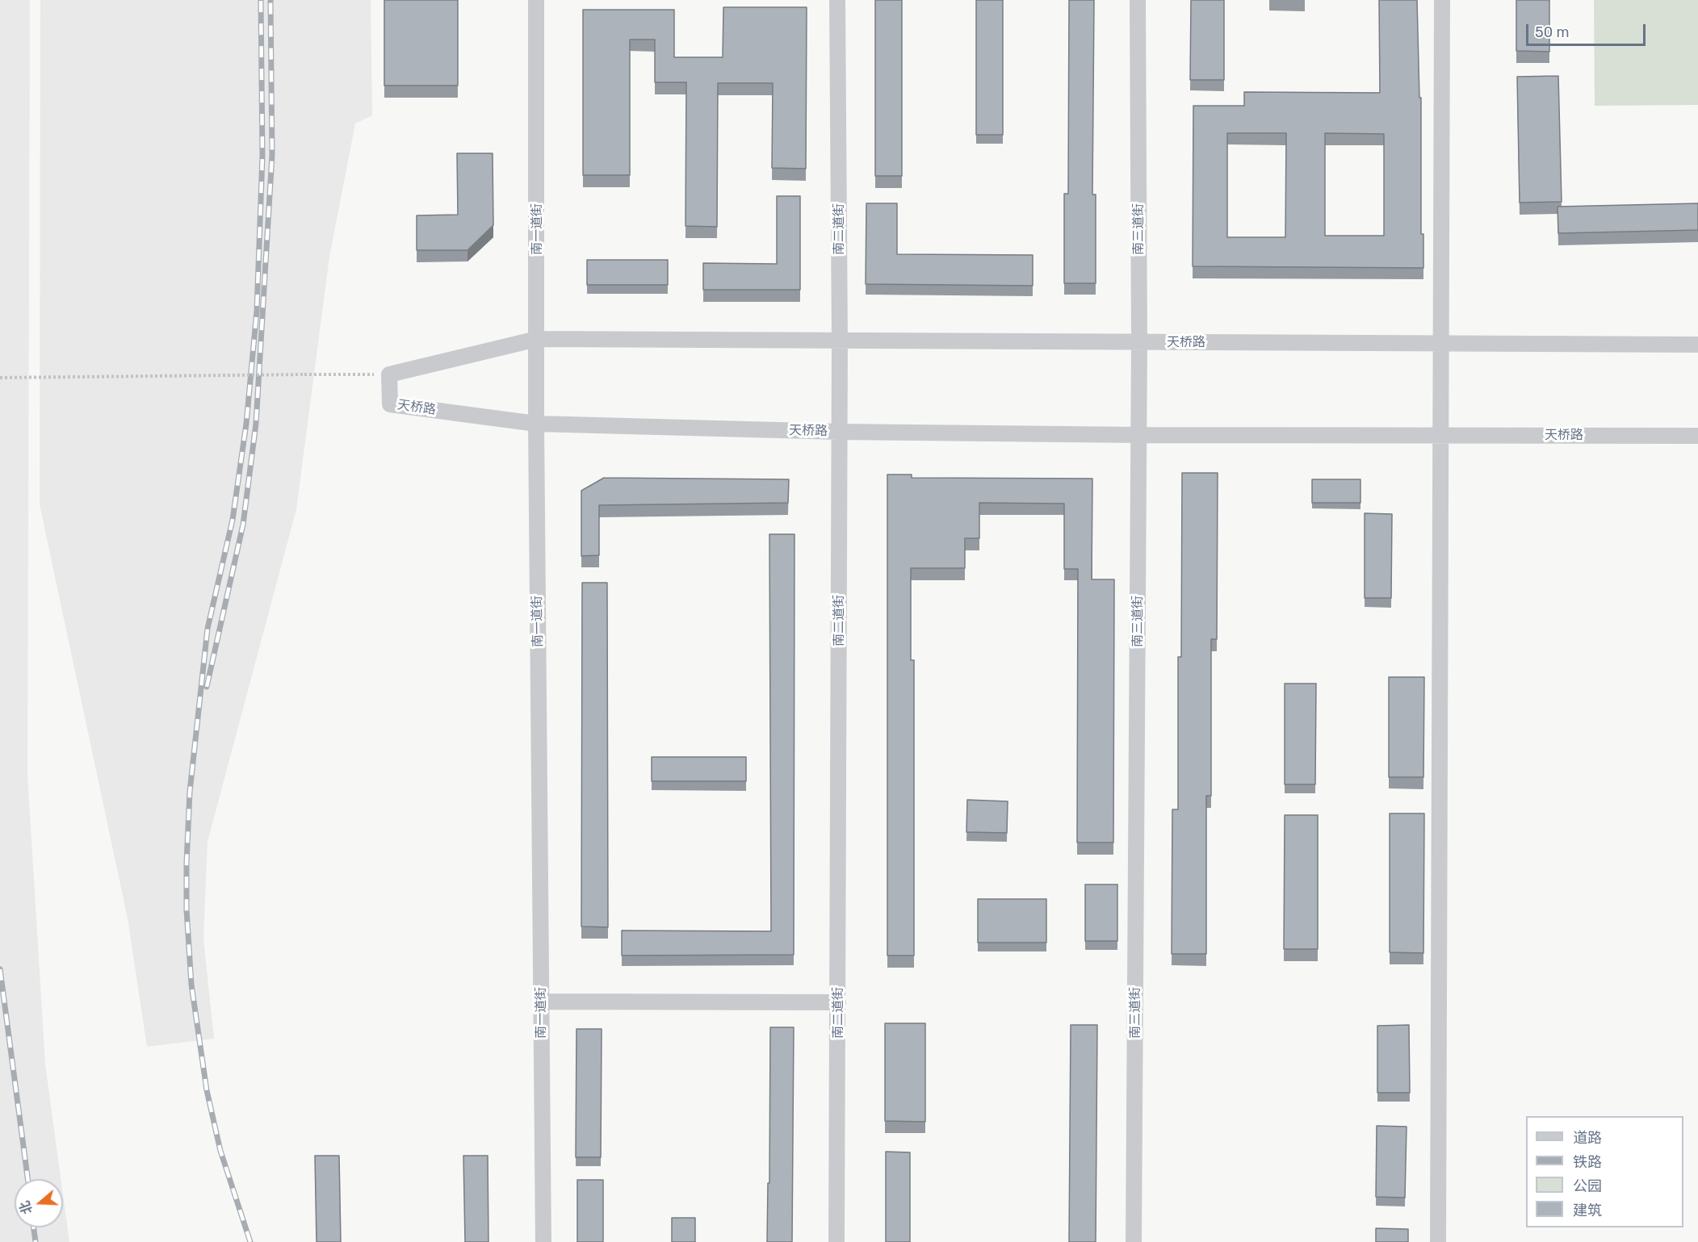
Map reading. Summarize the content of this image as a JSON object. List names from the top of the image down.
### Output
{
  "streets": {
    "street": [
      "南一道街",
      "南二道街",
      "南三道街",
      "天桥路"
    ]
  },
  "crossings": [
    ["南一道街", "天桥路"],
    ["南二道街", "天桥路"],
    ["南三道街", "天桥路"]
  ],
  "legend": [
    "道路",
    "铁路",
    "公园",
    "建筑"
  ],
  "scale_bar": "50 m",
  "north": "left"
}
